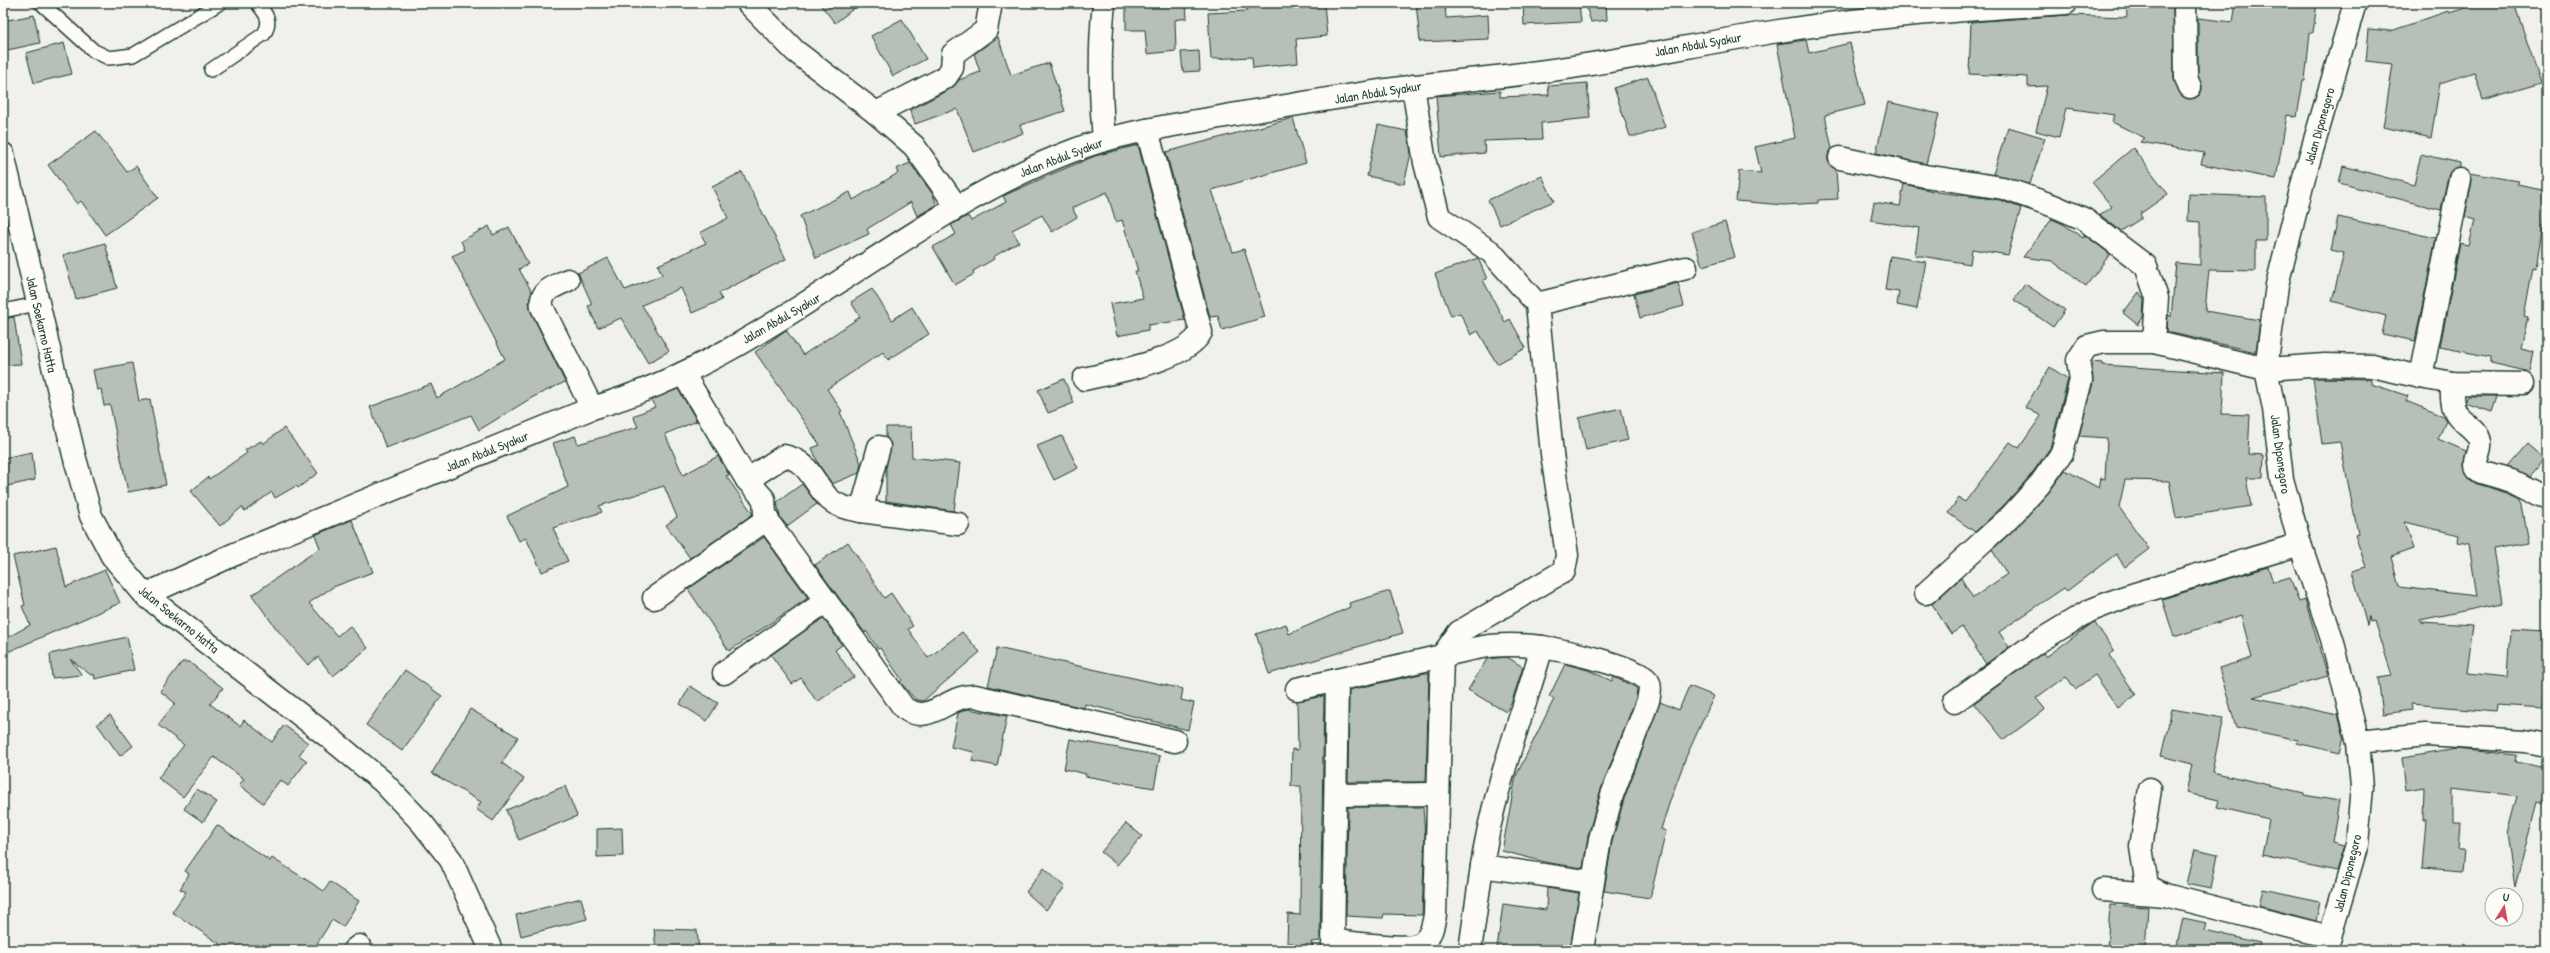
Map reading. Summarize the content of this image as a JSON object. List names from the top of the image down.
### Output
{
  "streets": {
    "street": ["Jalan Abdul Syakur", "Jalan Diponegoro", "Jalan Soekarno Hatta"]
  },
  "crossings": [
    ["Jalan Abdul Syakur", "Jalan Soekarno Hatta"]
  ],
  "north": "top"
}
